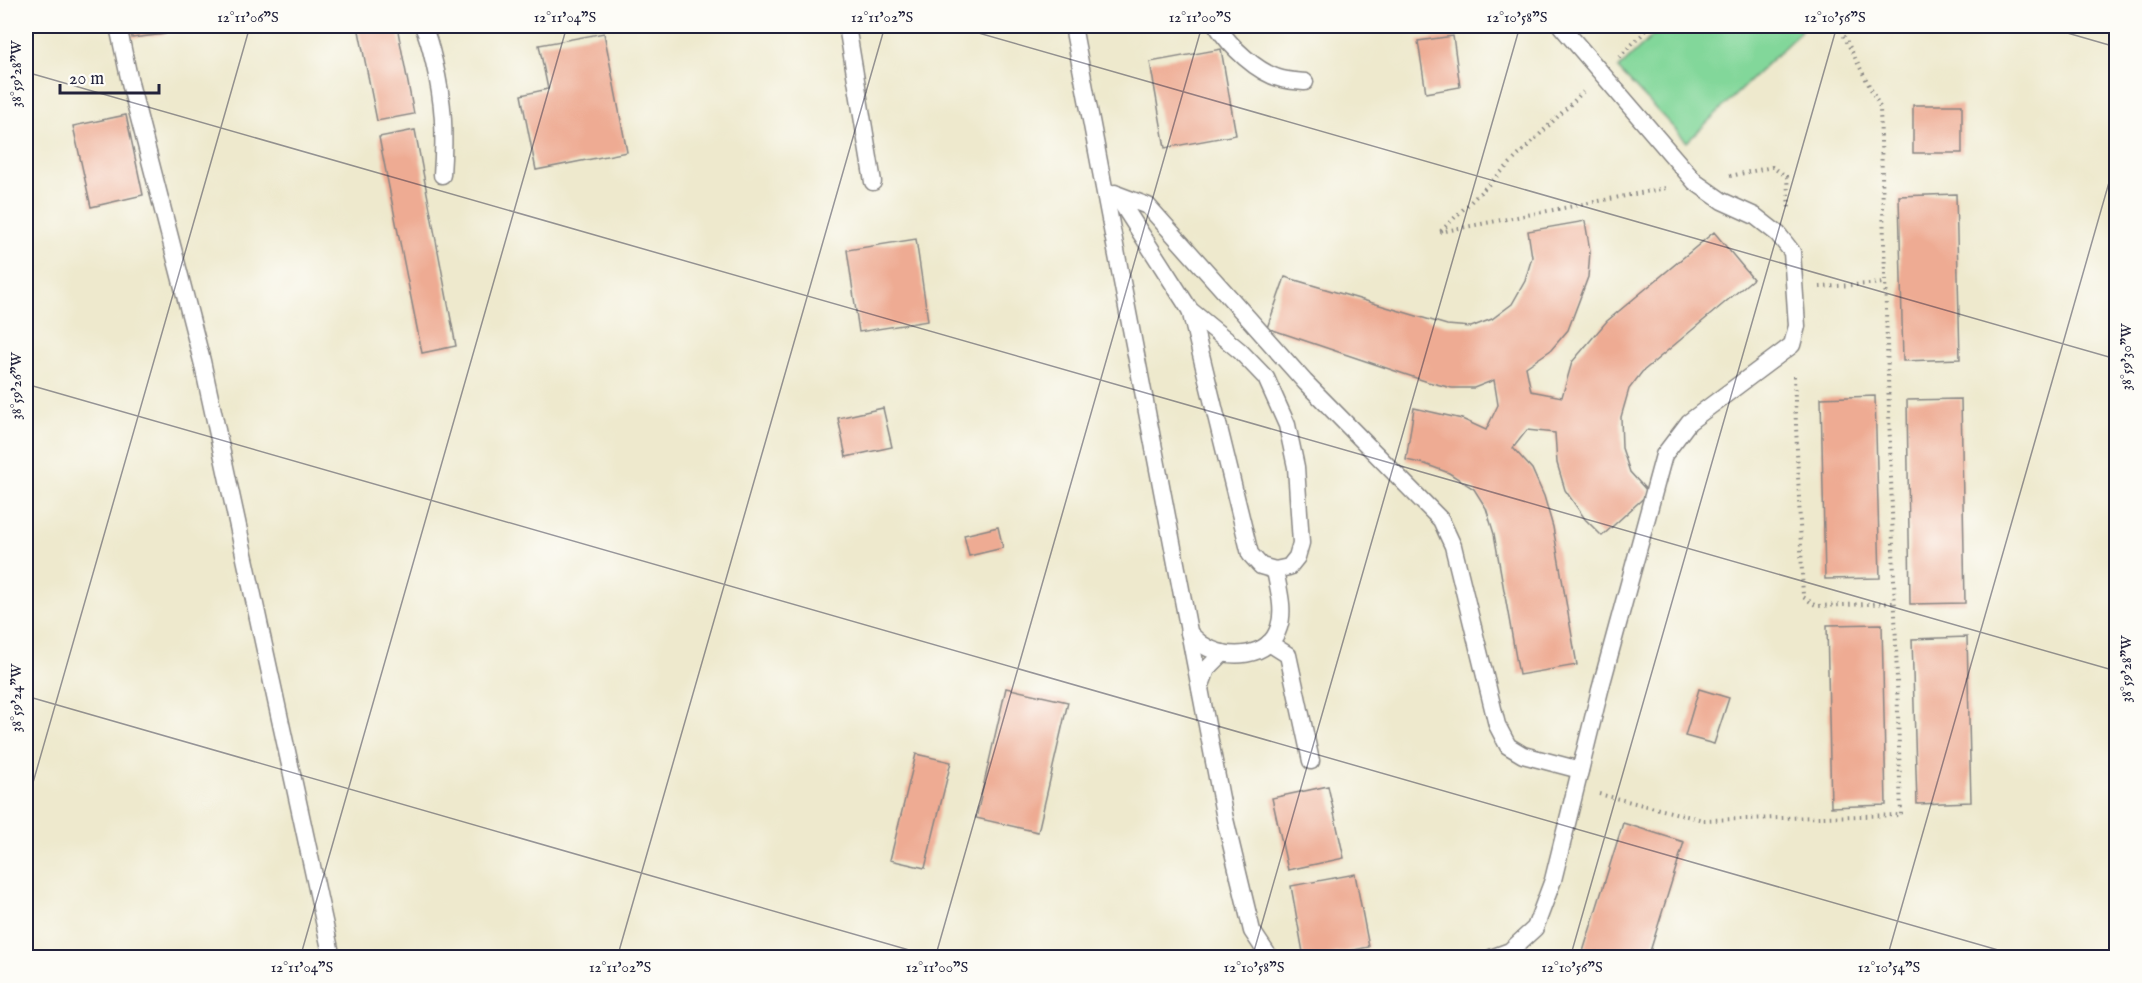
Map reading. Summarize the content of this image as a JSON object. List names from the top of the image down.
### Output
{
  "scale_bar": "20 m",
  "coordinates": [
    "12°11'06\"S",
    "12°11'04\"S",
    "12°11'02\"S",
    "12°11'00\"S",
    "12°10'58\"S",
    "12°10'56\"S",
    "38°59'28\"W",
    "38°59'30\"W",
    "38°59'26\"W",
    "38°59'24\"W",
    "12°10'54\"S"
  ]
}
